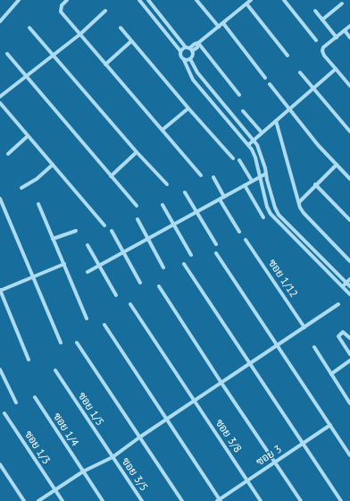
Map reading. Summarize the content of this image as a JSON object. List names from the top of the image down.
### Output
{
  "streets": {
    "street": [
      "ซอย 1/12",
      "ซอย 1/5",
      "ซอย 1/4",
      "ซอย 3/8",
      "ซอย 1/3",
      "ซอย 3",
      "ซอย 3/5"
    ]
  },
  "crossings": [
    ["ซอย 1/5", "ซอย 3/5"],
    ["ซอย 3/8", "ซอย 3"]
  ]
}
